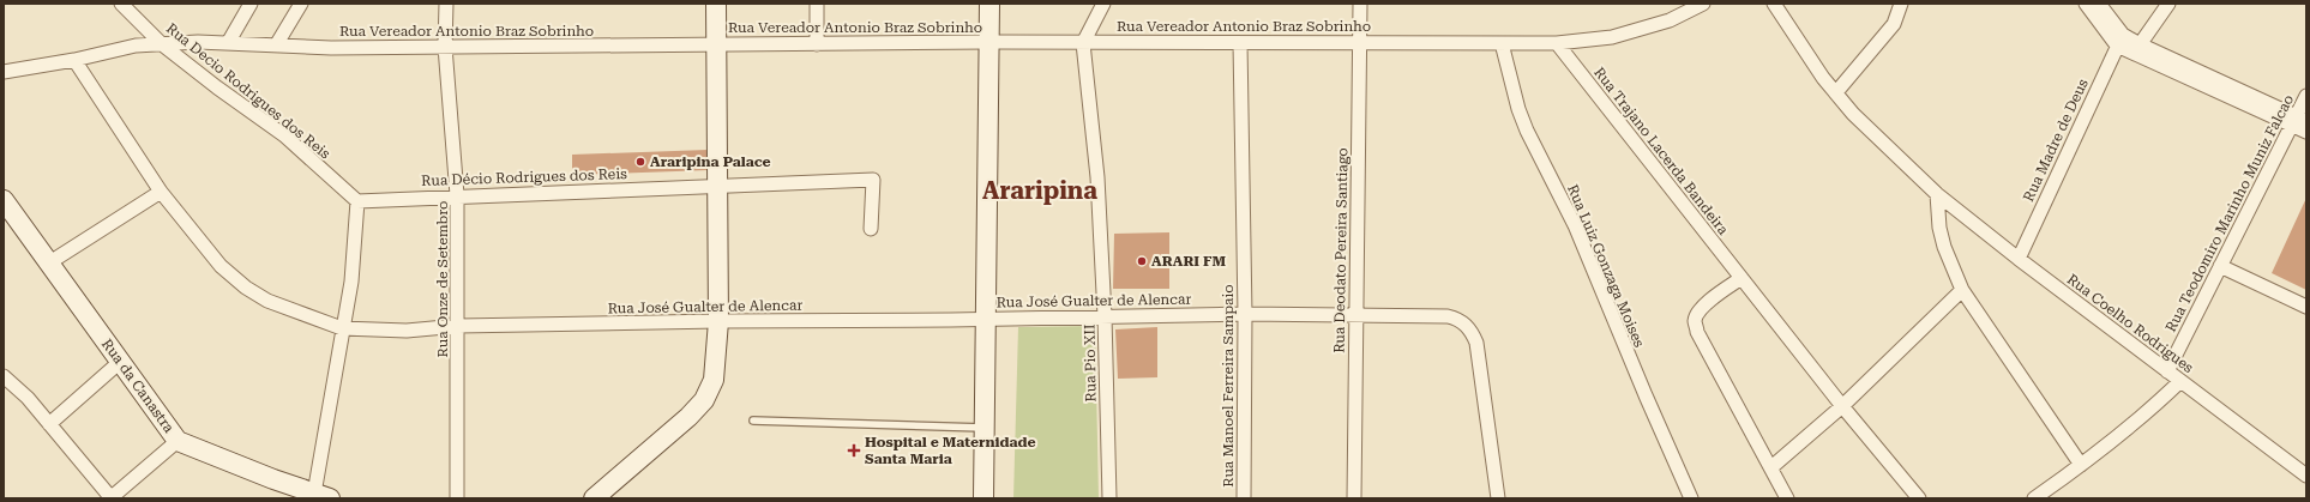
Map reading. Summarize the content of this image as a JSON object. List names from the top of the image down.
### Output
{
  "streets": {
    "main road": ["Rua da Canastra"],
    "street": [
      "Rua Vereador Antonio Braz Sobrinho",
      "Rua Decio Rodrigues dos Reis",
      "Rua Madre de Deus",
      "Rua Trajano Lacerda Bandeira",
      "Rua Décio Rodrigues dos Reis",
      "Rua Teodomiro Marinho Muniz Falcao",
      "Rua Deodato Pereira Santiago",
      "Rua Luiz Gonzaga Moises",
      "Rua Onze de Setembro",
      "Rua José Gualter de Alencar",
      "Rua Coelho Rodrigues",
      "Rua Pio XII",
      "Rua Manoel Ferreira Sampaio"
    ]
  },
  "crossings": [
    ["Rua Vereador Antonio Braz Sobrinho", "Rua Decio Rodrigues dos Reis"],
    ["Rua Vereador Antonio Braz Sobrinho", "Rua Trajano Lacerda Bandeira"],
    ["Rua Vereador Antonio Braz Sobrinho", "Rua Deodato Pereira Santiago"],
    ["Rua Vereador Antonio Braz Sobrinho", "Rua Luiz Gonzaga Moises"],
    ["Rua Vereador Antonio Braz Sobrinho", "Rua Onze de Setembro"],
    ["Rua Vereador Antonio Braz Sobrinho", "Rua José Gualter de Alencar"],
    ["Rua Vereador Antonio Braz Sobrinho", "Rua Pio XII"],
    ["Rua Vereador Antonio Braz Sobrinho", "Rua Manoel Ferreira Sampaio"],
    ["Rua Decio Rodrigues dos Reis", "Rua Décio Rodrigues dos Reis"],
    ["Rua Madre de Deus", "Rua Coelho Rodrigues"],
    ["Rua Décio Rodrigues dos Reis", "Rua Onze de Setembro"],
    ["Rua Teodomiro Marinho Muniz Falcao", "Rua Coelho Rodrigues"],
    ["Rua Deodato Pereira Santiago", "Rua José Gualter de Alencar"],
    ["Rua Onze de Setembro", "Rua José Gualter de Alencar"],
    ["Rua José Gualter de Alencar", "Rua Pio XII"],
    ["Rua José Gualter de Alencar", "Rua Manoel Ferreira Sampaio"]
  ],
  "districts": ["Araripina"],
  "places": {
    "other": ["Araripina Palace", "ARARI FM"],
    "health": ["Hospital e Maternidade Santa Maria"]
  }
}
